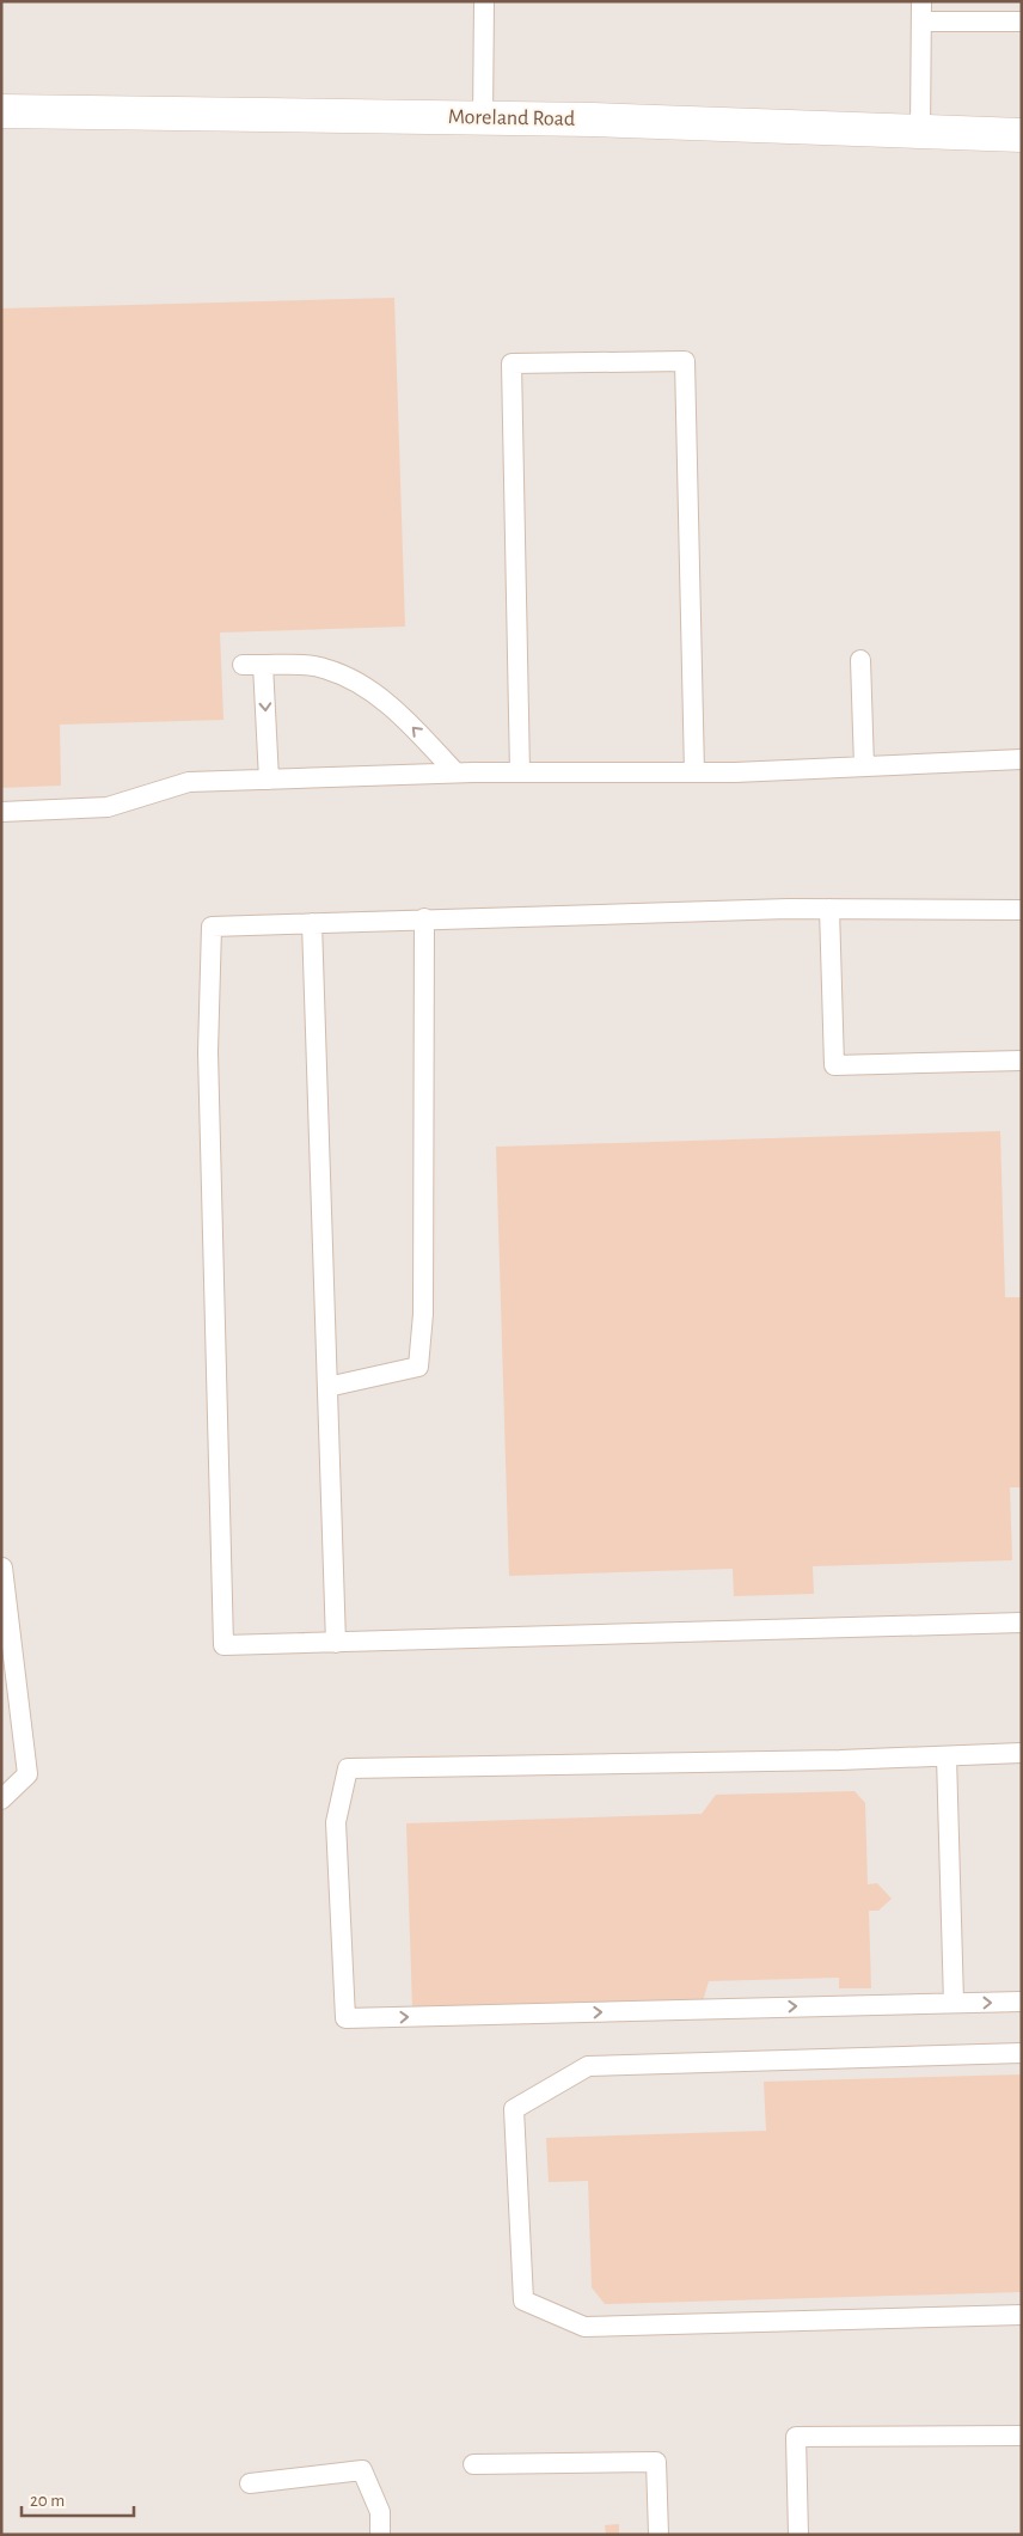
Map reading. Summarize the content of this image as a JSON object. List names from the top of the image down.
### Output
{
  "streets": {
    "street": ["Moreland Road"]
  },
  "scale_bar": "20 m"
}
